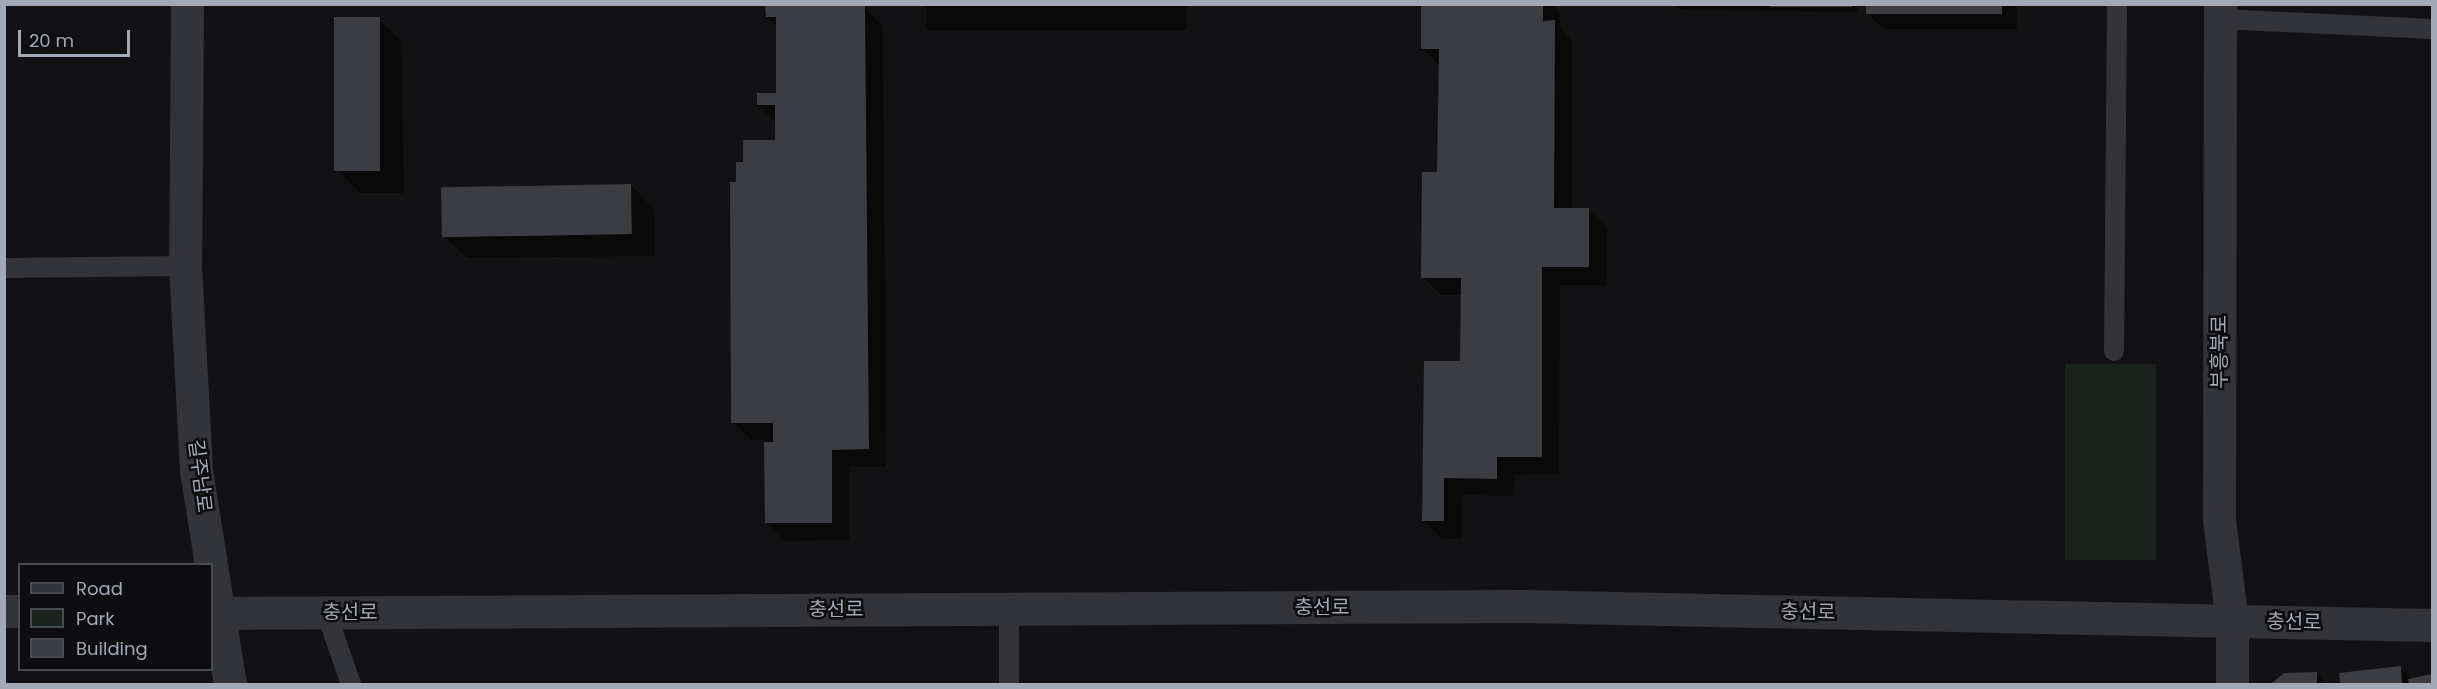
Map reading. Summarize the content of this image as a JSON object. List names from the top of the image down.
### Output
{
  "streets": {
    "street": ["부흥북로", "길주남로", "충선로"]
  },
  "crossings": [
    ["부흥북로", "충선로"],
    ["길주남로", "충선로"]
  ],
  "legend": ["Road", "Park", "Building"],
  "scale_bar": "20 m"
}
